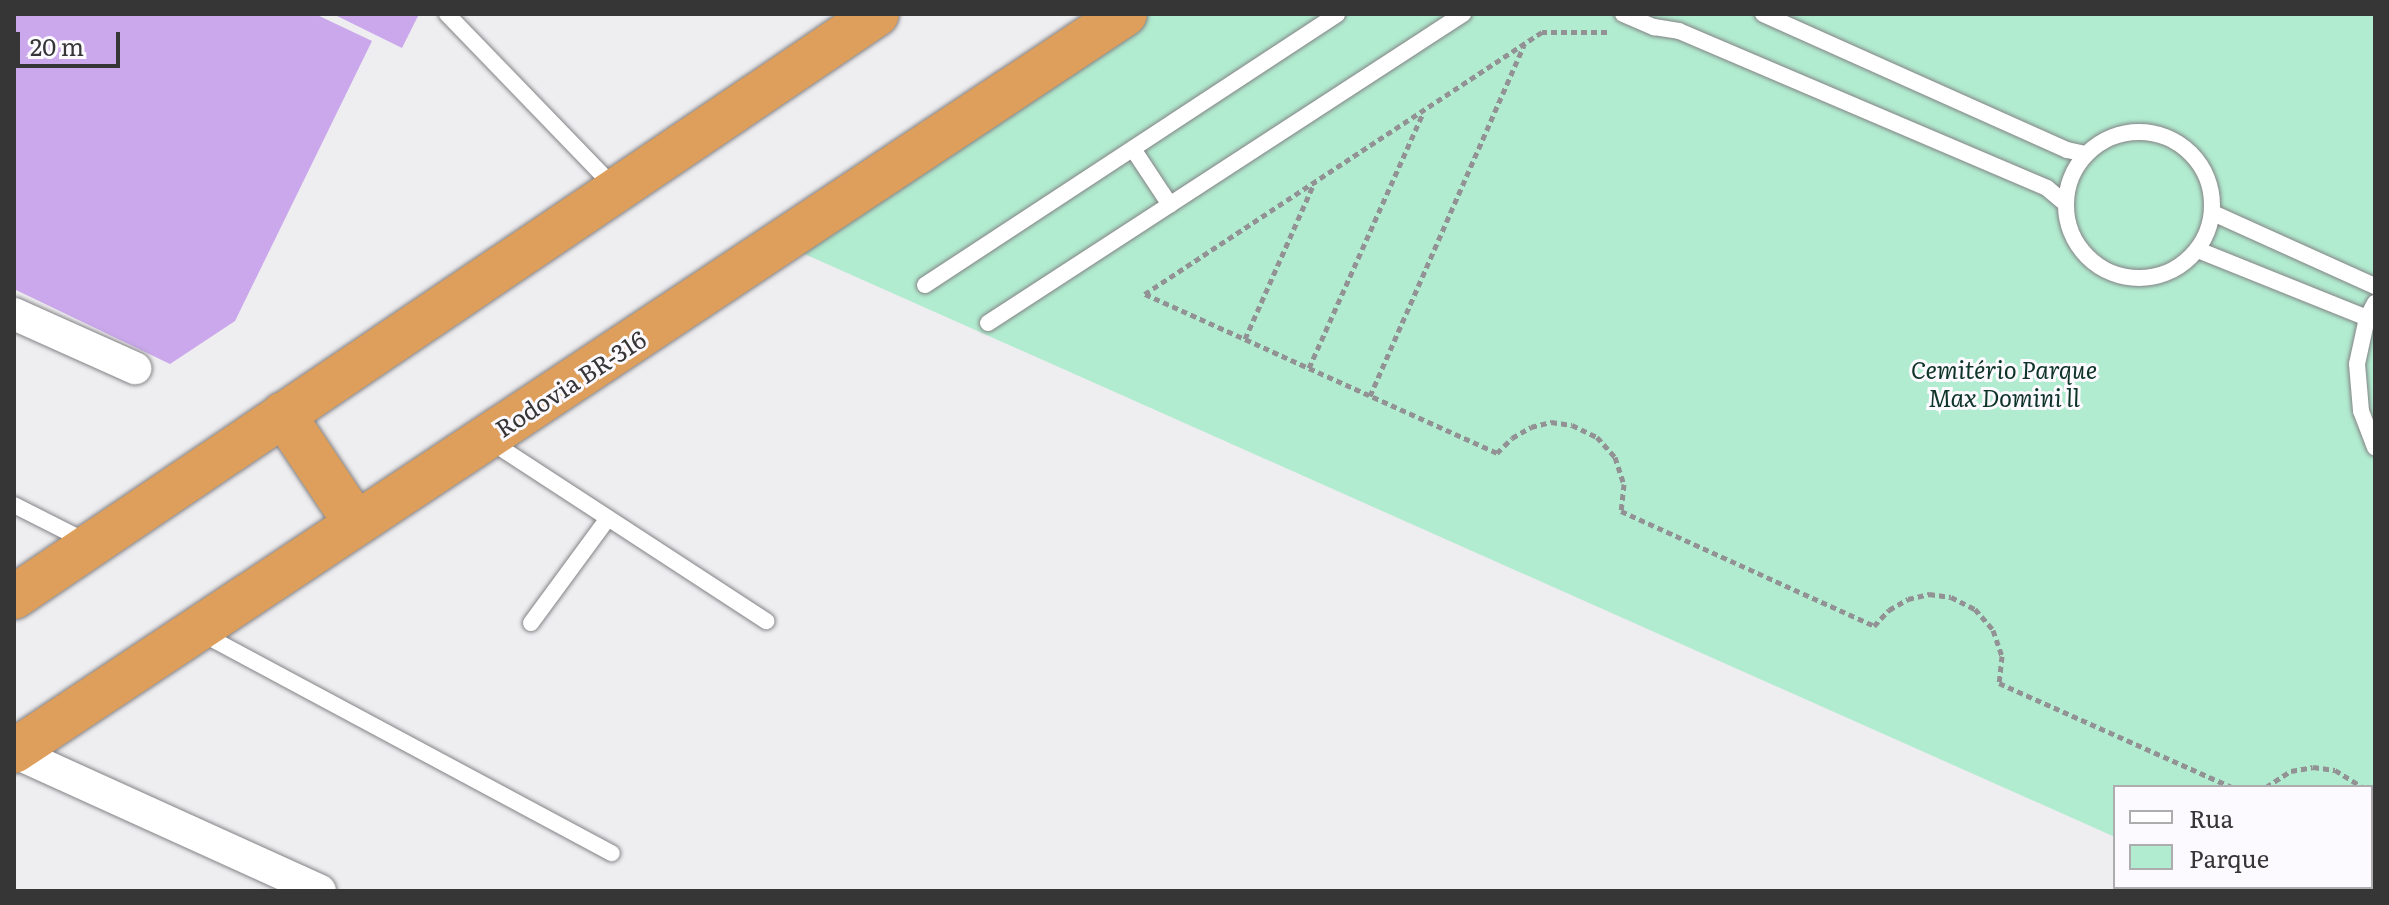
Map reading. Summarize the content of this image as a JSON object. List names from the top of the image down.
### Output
{
  "streets": {
    "highway": ["Rodovia BR-316"]
  },
  "parks": ["Cemitério Parque Max Domini ll"],
  "legend": ["Rua", "Parque"],
  "scale_bar": "20 m"
}
